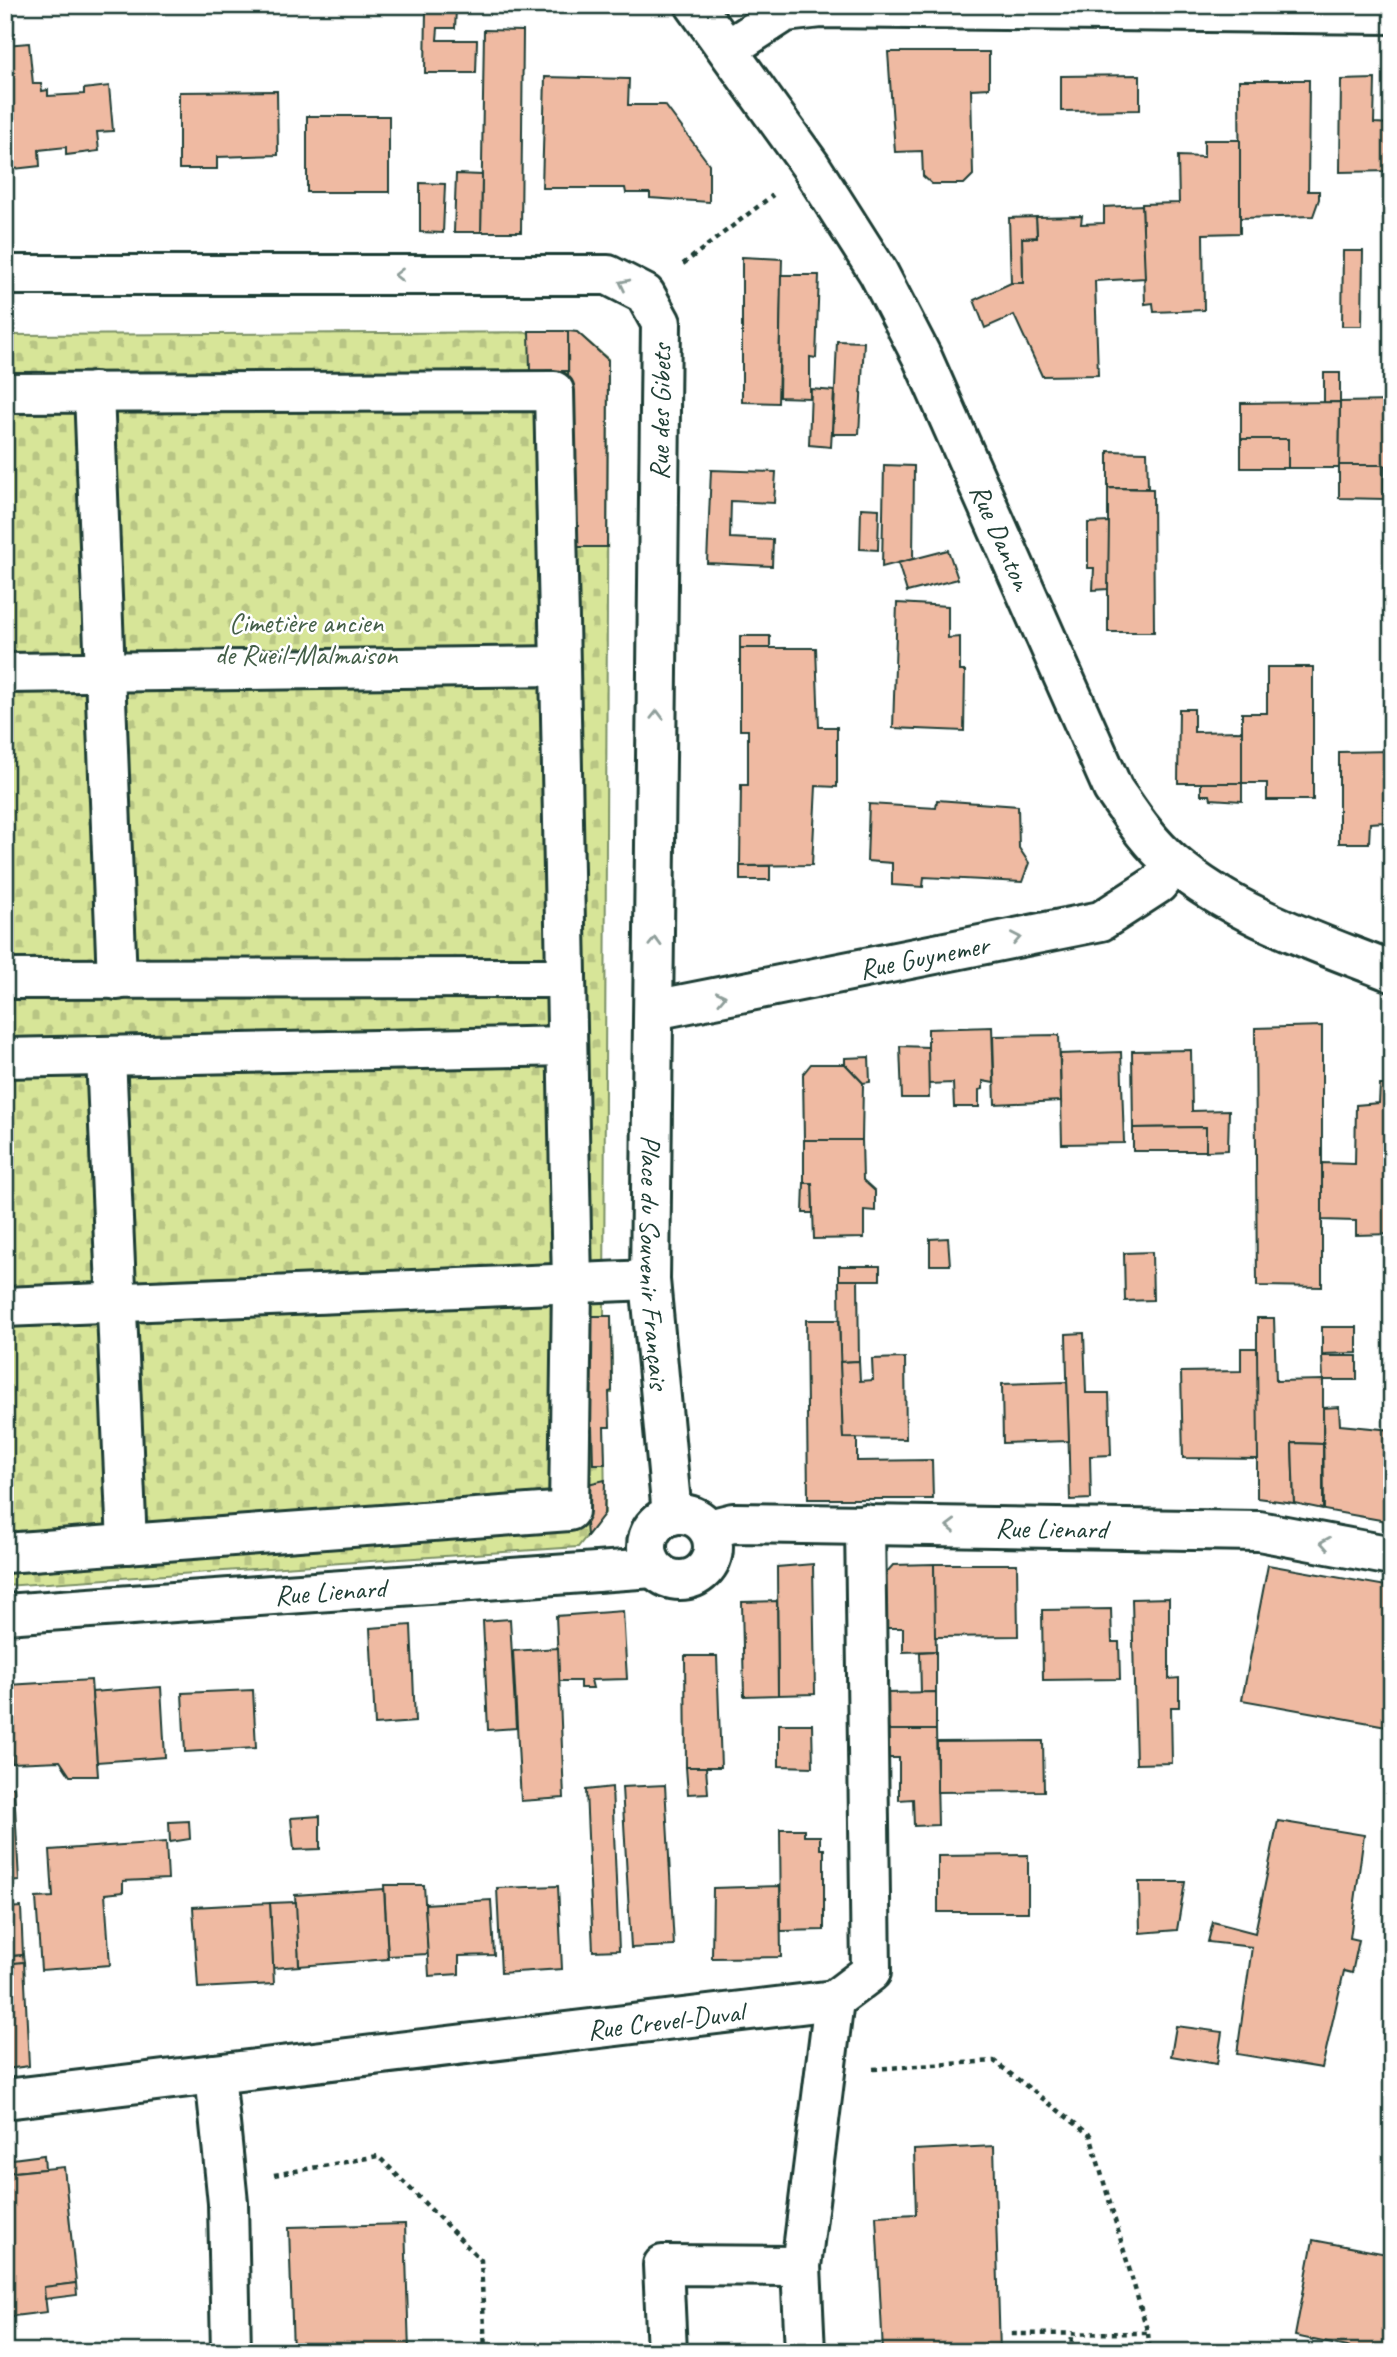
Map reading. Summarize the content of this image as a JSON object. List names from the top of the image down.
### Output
{
  "streets": {
    "street": [
      "Rue des Gibets",
      "Rue Danton",
      "Rue Guynemer",
      "Place du Souvenir Français",
      "Rue Lienard",
      "Rue Crevel-Duval"
    ]
  },
  "crossings": [
    ["Rue des Gibets", "Rue Guynemer"],
    ["Rue des Gibets", "Place du Souvenir Français"],
    ["Rue Danton", "Rue Guynemer"],
    ["Rue Guynemer", "Place du Souvenir Français"],
    ["Place du Souvenir Français", "Rue Lienard"]
  ],
  "one_way": ["Rue Guynemer", "Rue Lienard"],
  "parks": ["Cimetière ancien de Rueil-Malmaison"]
}
